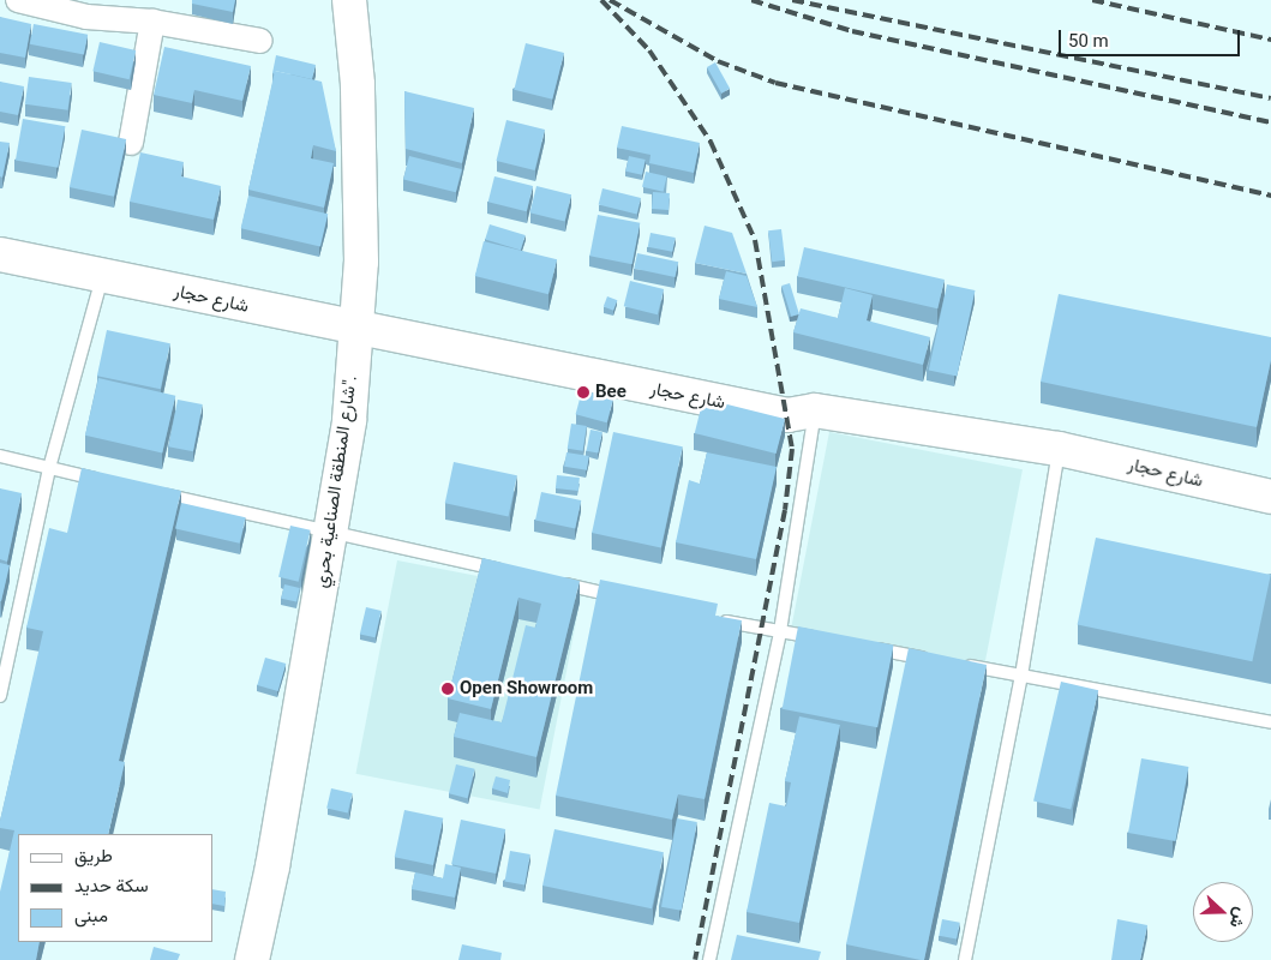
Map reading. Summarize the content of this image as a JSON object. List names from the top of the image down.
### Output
{
  "streets": {
    "street": ["شارع حجار", "شارع المنطقة الصناعية بحري\"."]
  },
  "crossings": [
    ["شارع حجار", "شارع المنطقة الصناعية بحري\"."]
  ],
  "places": ["Bee", "Open Showroom"],
  "legend": ["طريق", "سكة حديد", "مبنى"],
  "scale_bar": "50 m",
  "north": "right"
}
